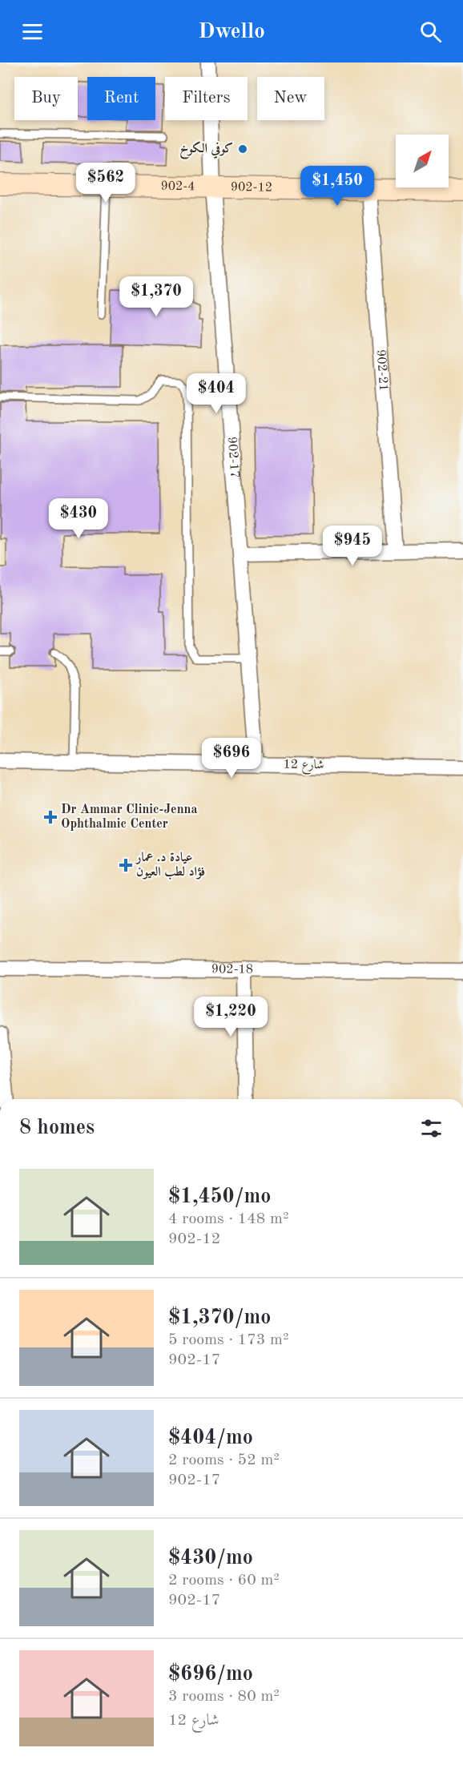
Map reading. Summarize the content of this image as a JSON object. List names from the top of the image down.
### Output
{
  "streets": {
    "street": [
      "902-4",
      "902-12",
      "902-21",
      "902-17",
      "شارع 12",
      "902-18"
    ]
  },
  "crossings": [
    ["902-4", "902-12"],
    ["902-4", "902-17"],
    ["902-12", "902-21"],
    ["902-12", "902-17"],
    ["902-17", "شارع 12"]
  ],
  "places": {
    "other": ["كوفي الكوخ"],
    "health": ["Dr Ammar Clinic-Jenna Ophthalmic Center", "عيادة د. عمار فؤاد لطب العيون"]
  },
  "north": "top right",
  "page": {
    "header": "Dwello",
    "chip": [
      "Buy",
      "Rent",
      "Filters",
      "New"
    ],
    "price": [
      "$562",
      "$1,450",
      "$1,370",
      "$404",
      "$430",
      "$945",
      "$696",
      "$1,220"
    ],
    "heading": "8 homes",
    "list": [
      {
        "name": "$1,450/mo",
        "note": "4 rooms · 148 m² · 902-12"
      },
      {
        "name": "$1,370/mo",
        "note": "5 rooms · 173 m² · 902-17"
      },
      {
        "name": "$404/mo",
        "note": "2 rooms · 52 m² · 902-17"
      },
      {
        "name": "$430/mo",
        "note": "2 rooms · 60 m² · 902-17"
      },
      {
        "name": "$696/mo",
        "note": "3 rooms · 80 m² · شارع 12"
      }
    ]
  }
}
